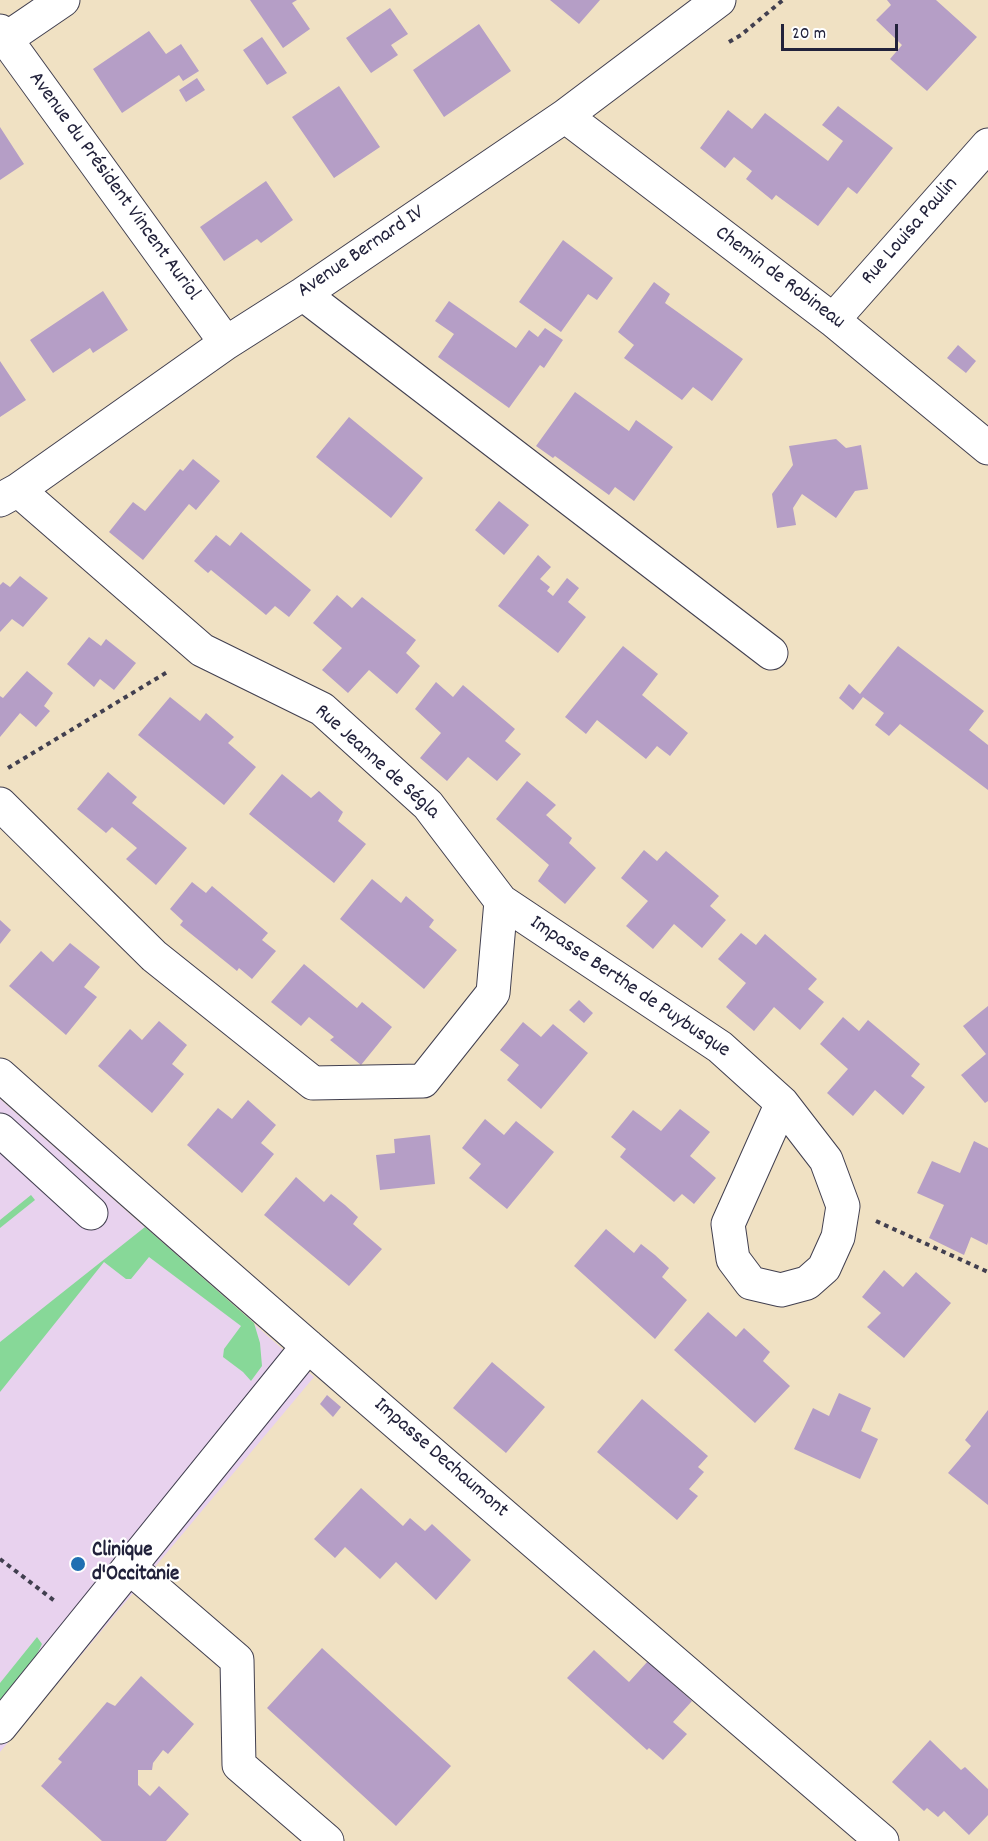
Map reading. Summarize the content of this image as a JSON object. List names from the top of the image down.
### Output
{
  "streets": {
    "street": [
      "Avenue du Président Vincent Auriol",
      "Rue Louisa Paulin",
      "Avenue Bernard IV",
      "Chemin de Robineau",
      "Rue Jeanne de Ségla",
      "Impasse Berthe de Puybusque",
      "Impasse Dechaumont"
    ]
  },
  "crossings": [
    ["Avenue du Président Vincent Auriol", "Avenue Bernard IV"],
    ["Rue Louisa Paulin", "Chemin de Robineau"],
    ["Avenue Bernard IV", "Chemin de Robineau"],
    ["Avenue Bernard IV", "Rue Jeanne de Ségla"],
    ["Rue Jeanne de Ségla", "Impasse Berthe de Puybusque"]
  ],
  "places": ["Clinique d'Occitanie"],
  "scale_bar": "20 m"
}
